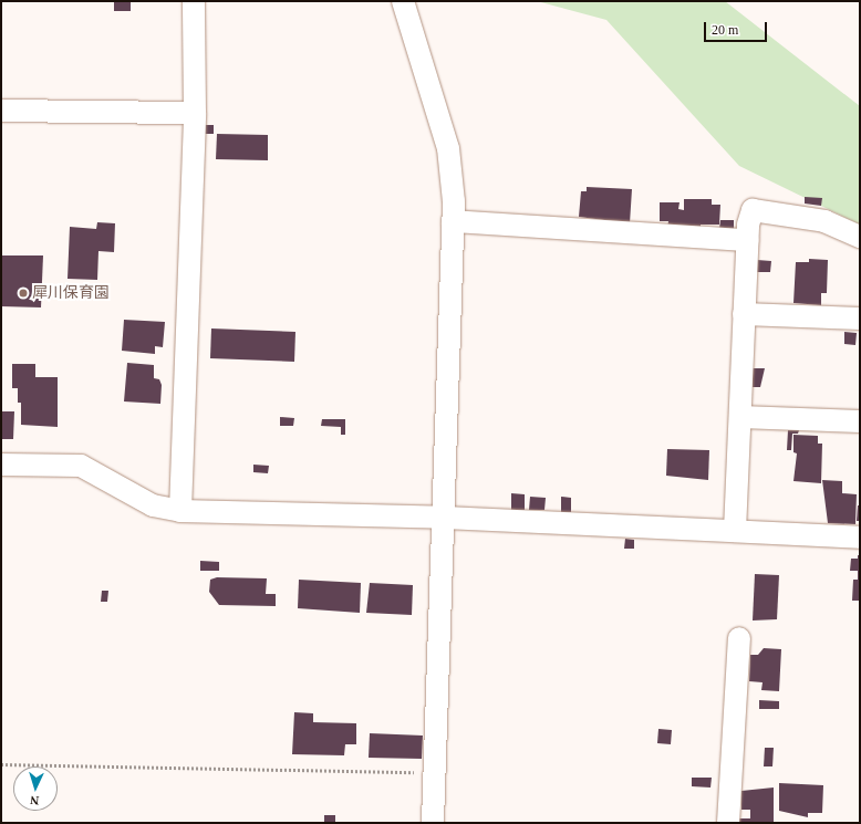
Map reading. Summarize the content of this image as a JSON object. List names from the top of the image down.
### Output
{
  "places": ["犀川保育園"],
  "scale_bar": "20 m",
  "north": "bottom"
}
